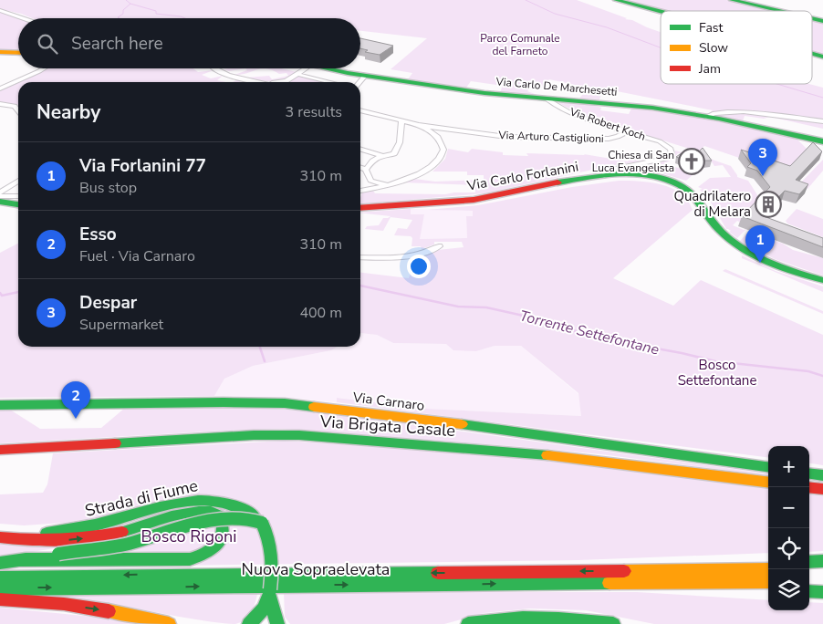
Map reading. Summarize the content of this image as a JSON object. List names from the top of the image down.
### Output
{
  "streets": {
    "main road": [
      "Via Carlo De Marchesetti",
      "Via Carlo Forlanini",
      "Via Carnaro",
      "Via Brigata Casale",
      "Strada di Fiume",
      "Nuova Sopraelevata"
    ],
    "street": ["Via Robert Koch", "Via Arturo Castiglioni"]
  },
  "crossings": [
    ["Via Carlo De Marchesetti", "Via Robert Koch"],
    ["Via Robert Koch", "Via Arturo Castiglioni"],
    ["Via Robert Koch", "Via Carlo Forlanini"]
  ],
  "water": ["Torrente Settefontane"],
  "parks": ["Parco Comunale del Farneto", "Bosco Settefontane", "Bosco Rigoni"],
  "places": {
    "church": ["Chiesa di San Luca Evangelista"],
    "building": ["Quadrilatero di Melara"]
  },
  "legend": ["Fast", "Slow", "Jam"],
  "page": {
    "search": "Search here",
    "heading": ["Nearby", "3 results"],
    "pins": ["3", "1", "2"],
    "list": [
      {
        "mark": "1",
        "name": "Via Forlanini 77",
        "note": "Bus stop",
        "value": "310 m"
      },
      {
        "mark": "2",
        "name": "Esso",
        "note": "Fuel · Via Carnaro",
        "value": "310 m"
      },
      {
        "mark": "3",
        "name": "Despar",
        "note": "Supermarket",
        "value": "400 m"
      }
    ],
    "map_buttons": ["+", "−"]
  }
}
